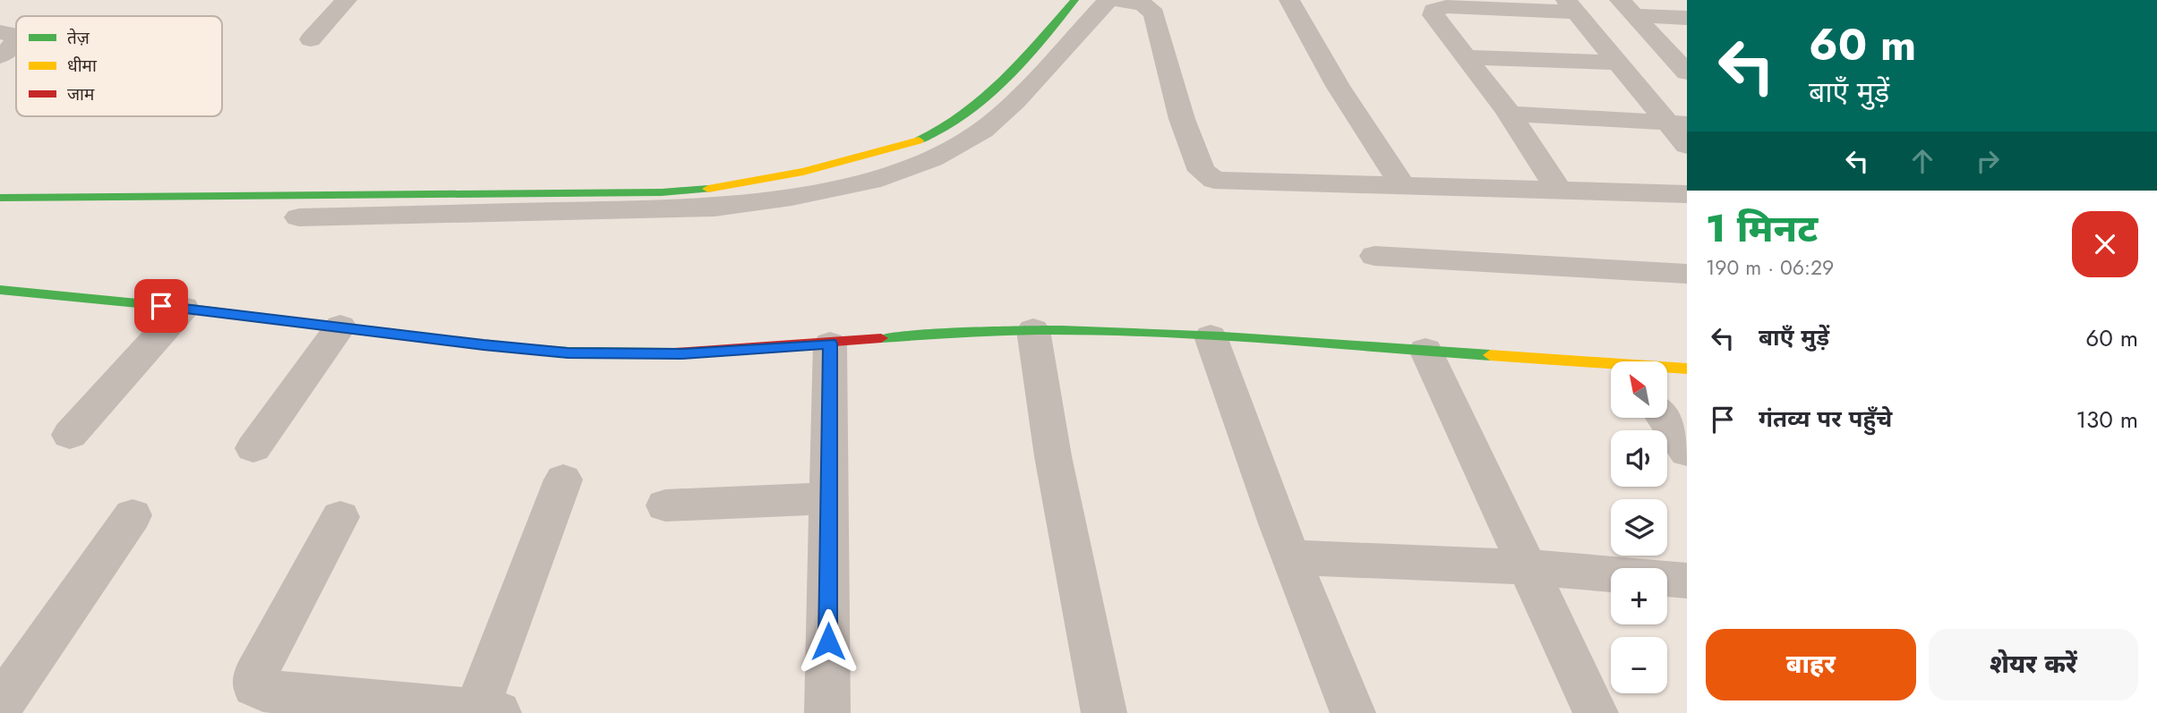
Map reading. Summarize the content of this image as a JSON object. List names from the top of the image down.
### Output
{
  "legend": ["तेज़", "धीमा", "जाम"],
  "north": "top left",
  "page": {
    "turn": ["60 m", "बाएँ मुड़ें"],
    "heading": ["1 मिनट", "190 m · 06:29"],
    "list": [
      {
        "name": "बाएँ मुड़ें",
        "value": "60 m"
      },
      {
        "name": "गंतव्य पर पहुँचे",
        "value": "130 m"
      }
    ],
    "map_buttons": ["+", "−"],
    "buttons": ["बाहर", "शेयर करें"]
  }
}
